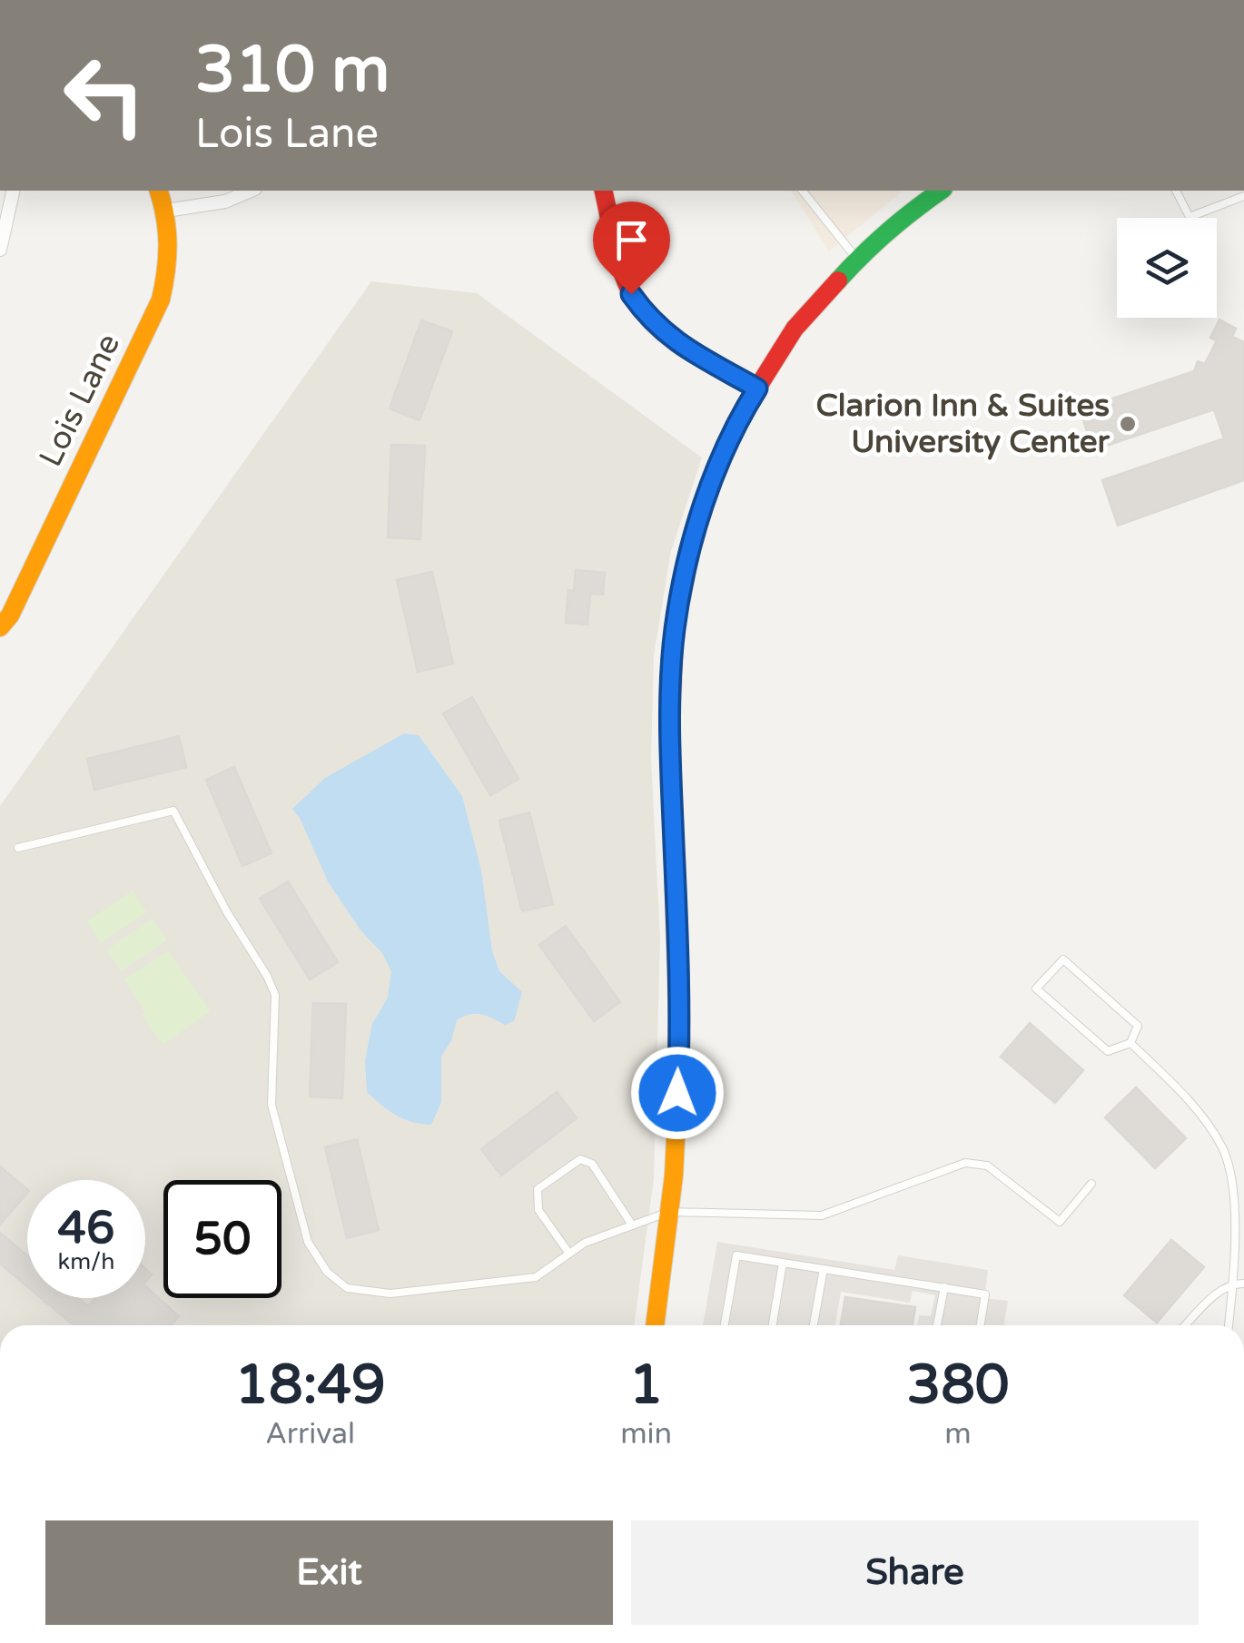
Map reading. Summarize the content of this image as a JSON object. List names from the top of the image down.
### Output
{
  "streets": {
    "main road": ["Lois Lane"]
  },
  "places": ["Clarion Inn & Suites University Center"],
  "page": {
    "turn": ["310 m", "Lois Lane"],
    "speed": "46 km/h",
    "limit": "50",
    "eta": [
      "18:49",
      "Arrival",
      "1",
      "min",
      "380",
      "m"
    ],
    "buttons": ["Exit", "Share"]
  }
}
